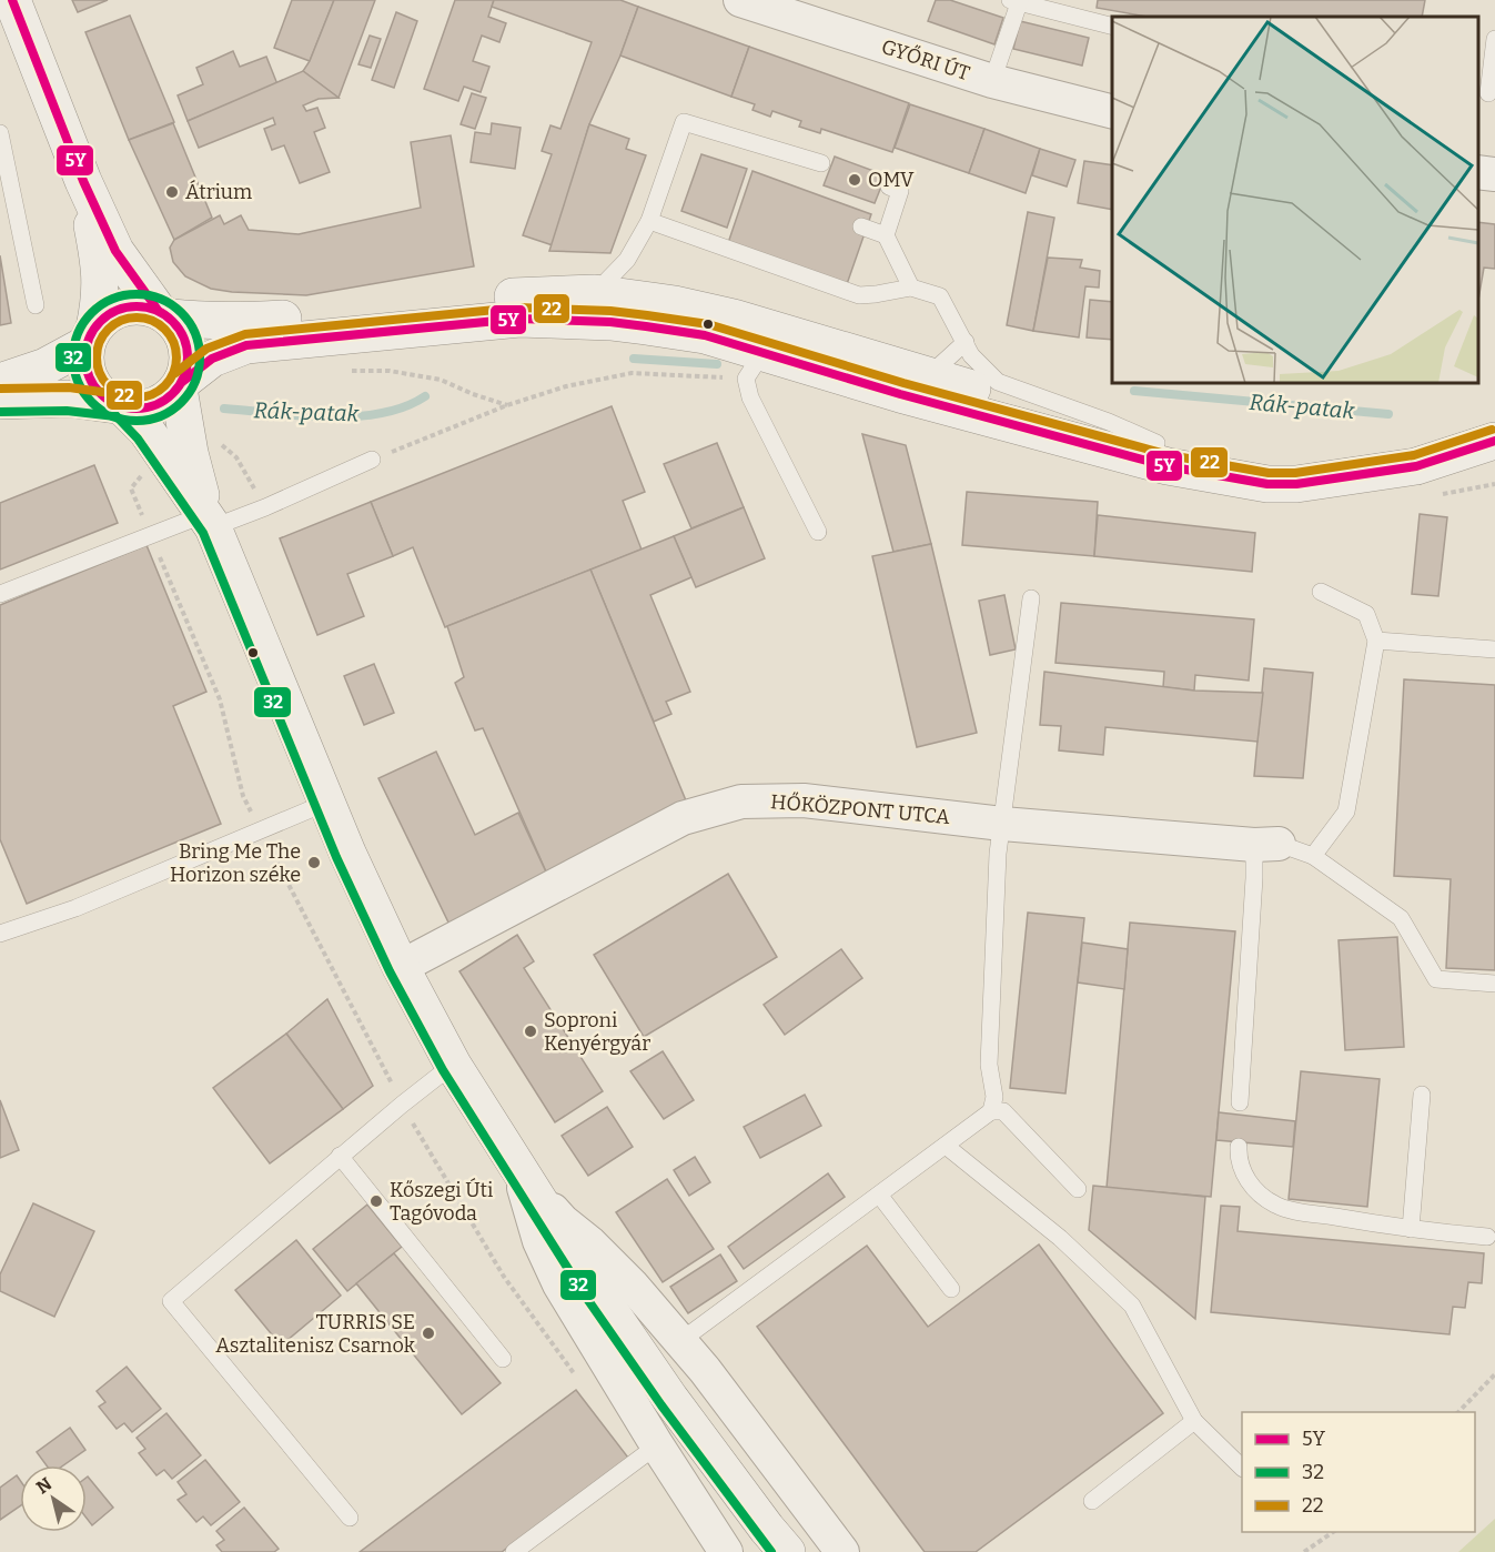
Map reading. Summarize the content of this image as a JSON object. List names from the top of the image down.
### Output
{
  "streets": {
    "street": ["GYŐRI ÚT", "HŐKÖZPONT UTCA"]
  },
  "water": ["Rák-patak"],
  "places": [
    "OMV",
    "Átrium",
    "Bring Me The Horizon széke",
    "Soproni Kenyérgyár",
    "Kőszegi Úti Tagóvoda",
    "TURRIS SE Asztalitenisz Csarnok"
  ],
  "lines": ["transit line 5Y", "transit line 32", "transit line 22"],
  "legend": ["5Y", "32", "22"],
  "north": "top left"
}
